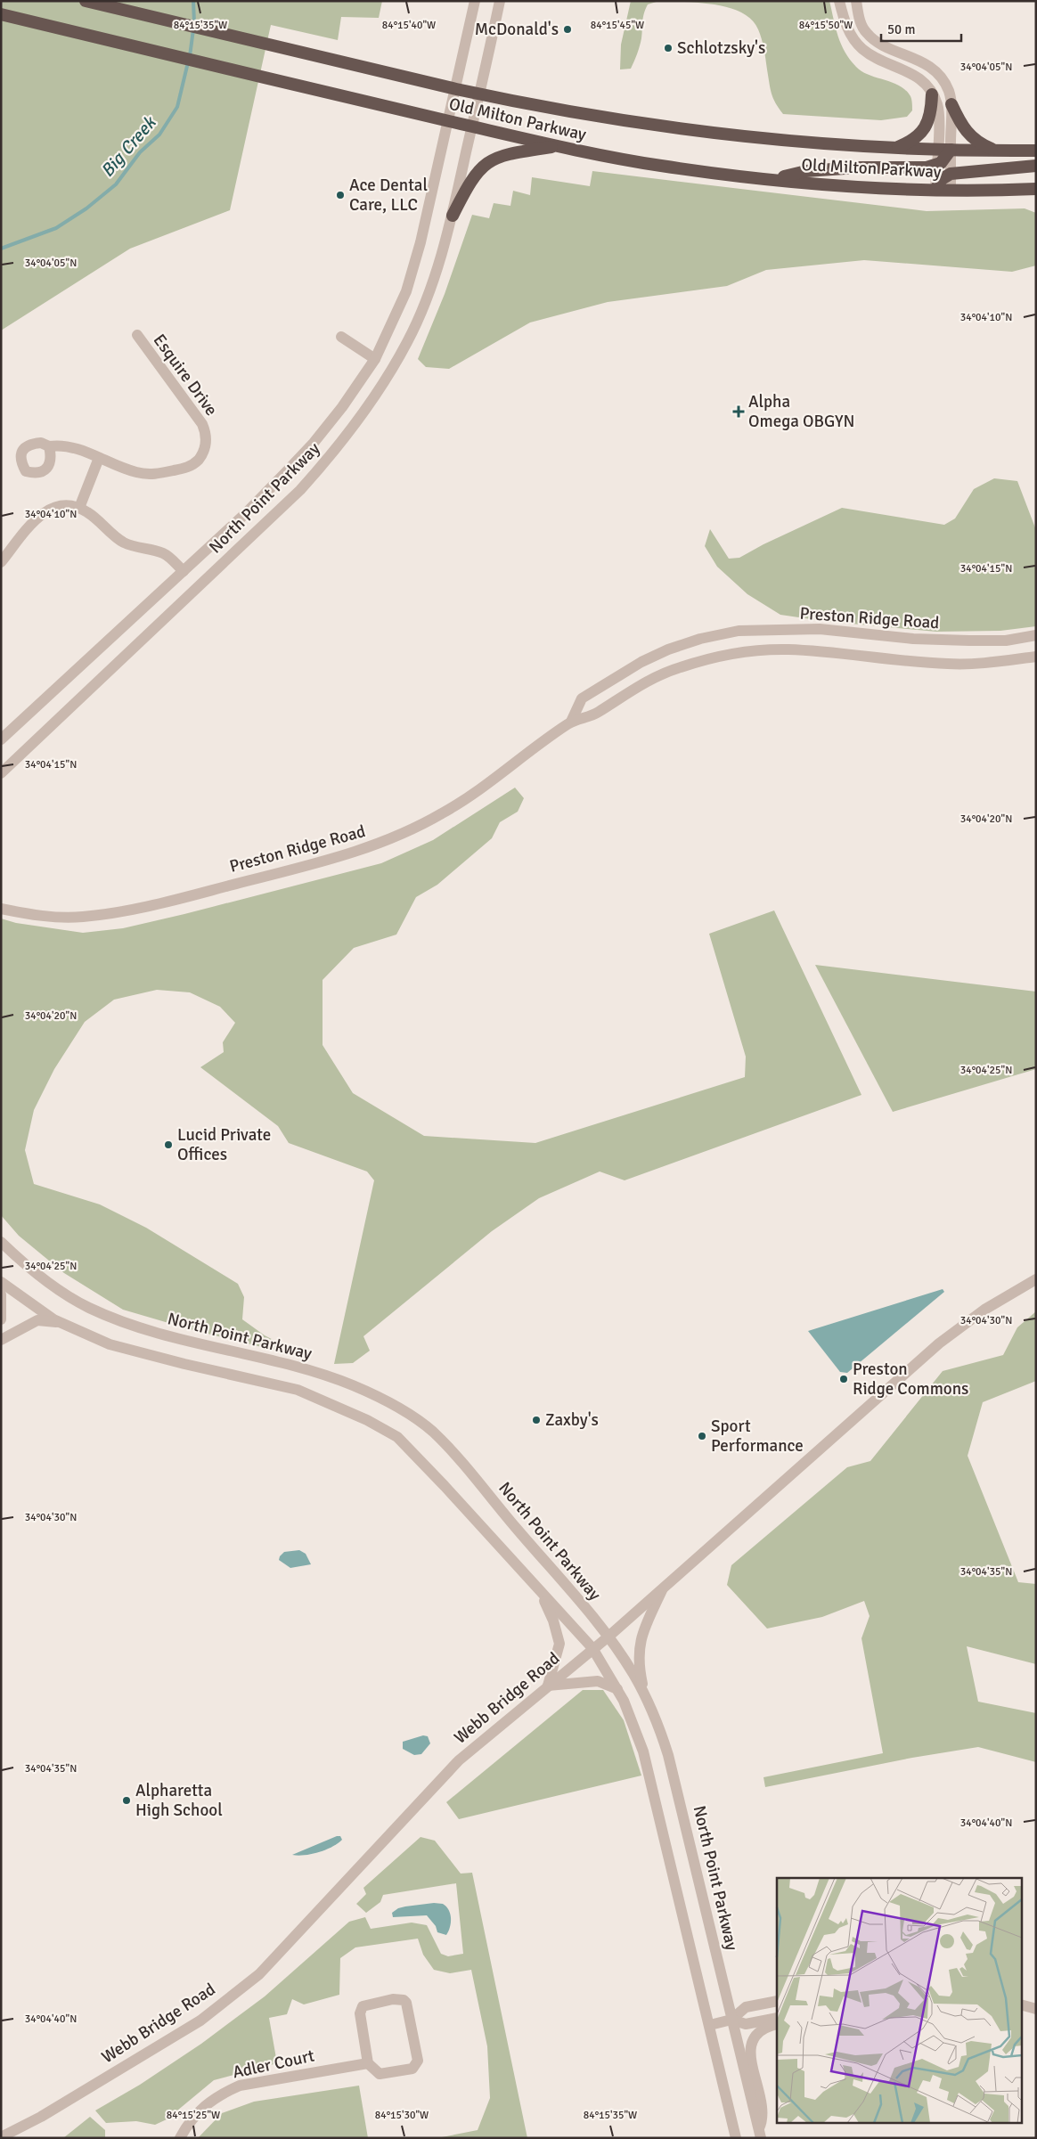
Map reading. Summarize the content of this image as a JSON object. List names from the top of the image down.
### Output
{
  "streets": {
    "highway": ["Old Milton Parkway"],
    "street": [
      "Esquire Drive",
      "North Point Parkway",
      "Preston Ridge Road",
      "Webb Bridge Road",
      "Adler Court"
    ]
  },
  "crossings": [
    ["Old Milton Parkway", "North Point Parkway"],
    ["North Point Parkway", "Webb Bridge Road"]
  ],
  "water": ["Big Creek"],
  "places": {
    "other": [
      "McDonald's",
      "Schlotzsky's",
      "Ace Dental Care, LLC",
      "Lucid Private Offices",
      "Preston Ridge Commons",
      "Zaxby's",
      "Sport Performance",
      "Alpharetta High School"
    ],
    "health": ["Alpha Omega OBGYN"]
  },
  "scale_bar": "50 m",
  "coordinates": [
    "84°15'35\"W",
    "84°15'40\"W",
    "84°15'45\"W",
    "84°15'50\"W",
    "34°04'05\"N",
    "34°04'10\"N",
    "34°04'15\"N",
    "34°04'20\"N",
    "34°04'25\"N",
    "34°04'30\"N",
    "34°04'35\"N",
    "34°04'40\"N",
    "84°15'25\"W",
    "84°15'30\"W"
  ]
}
